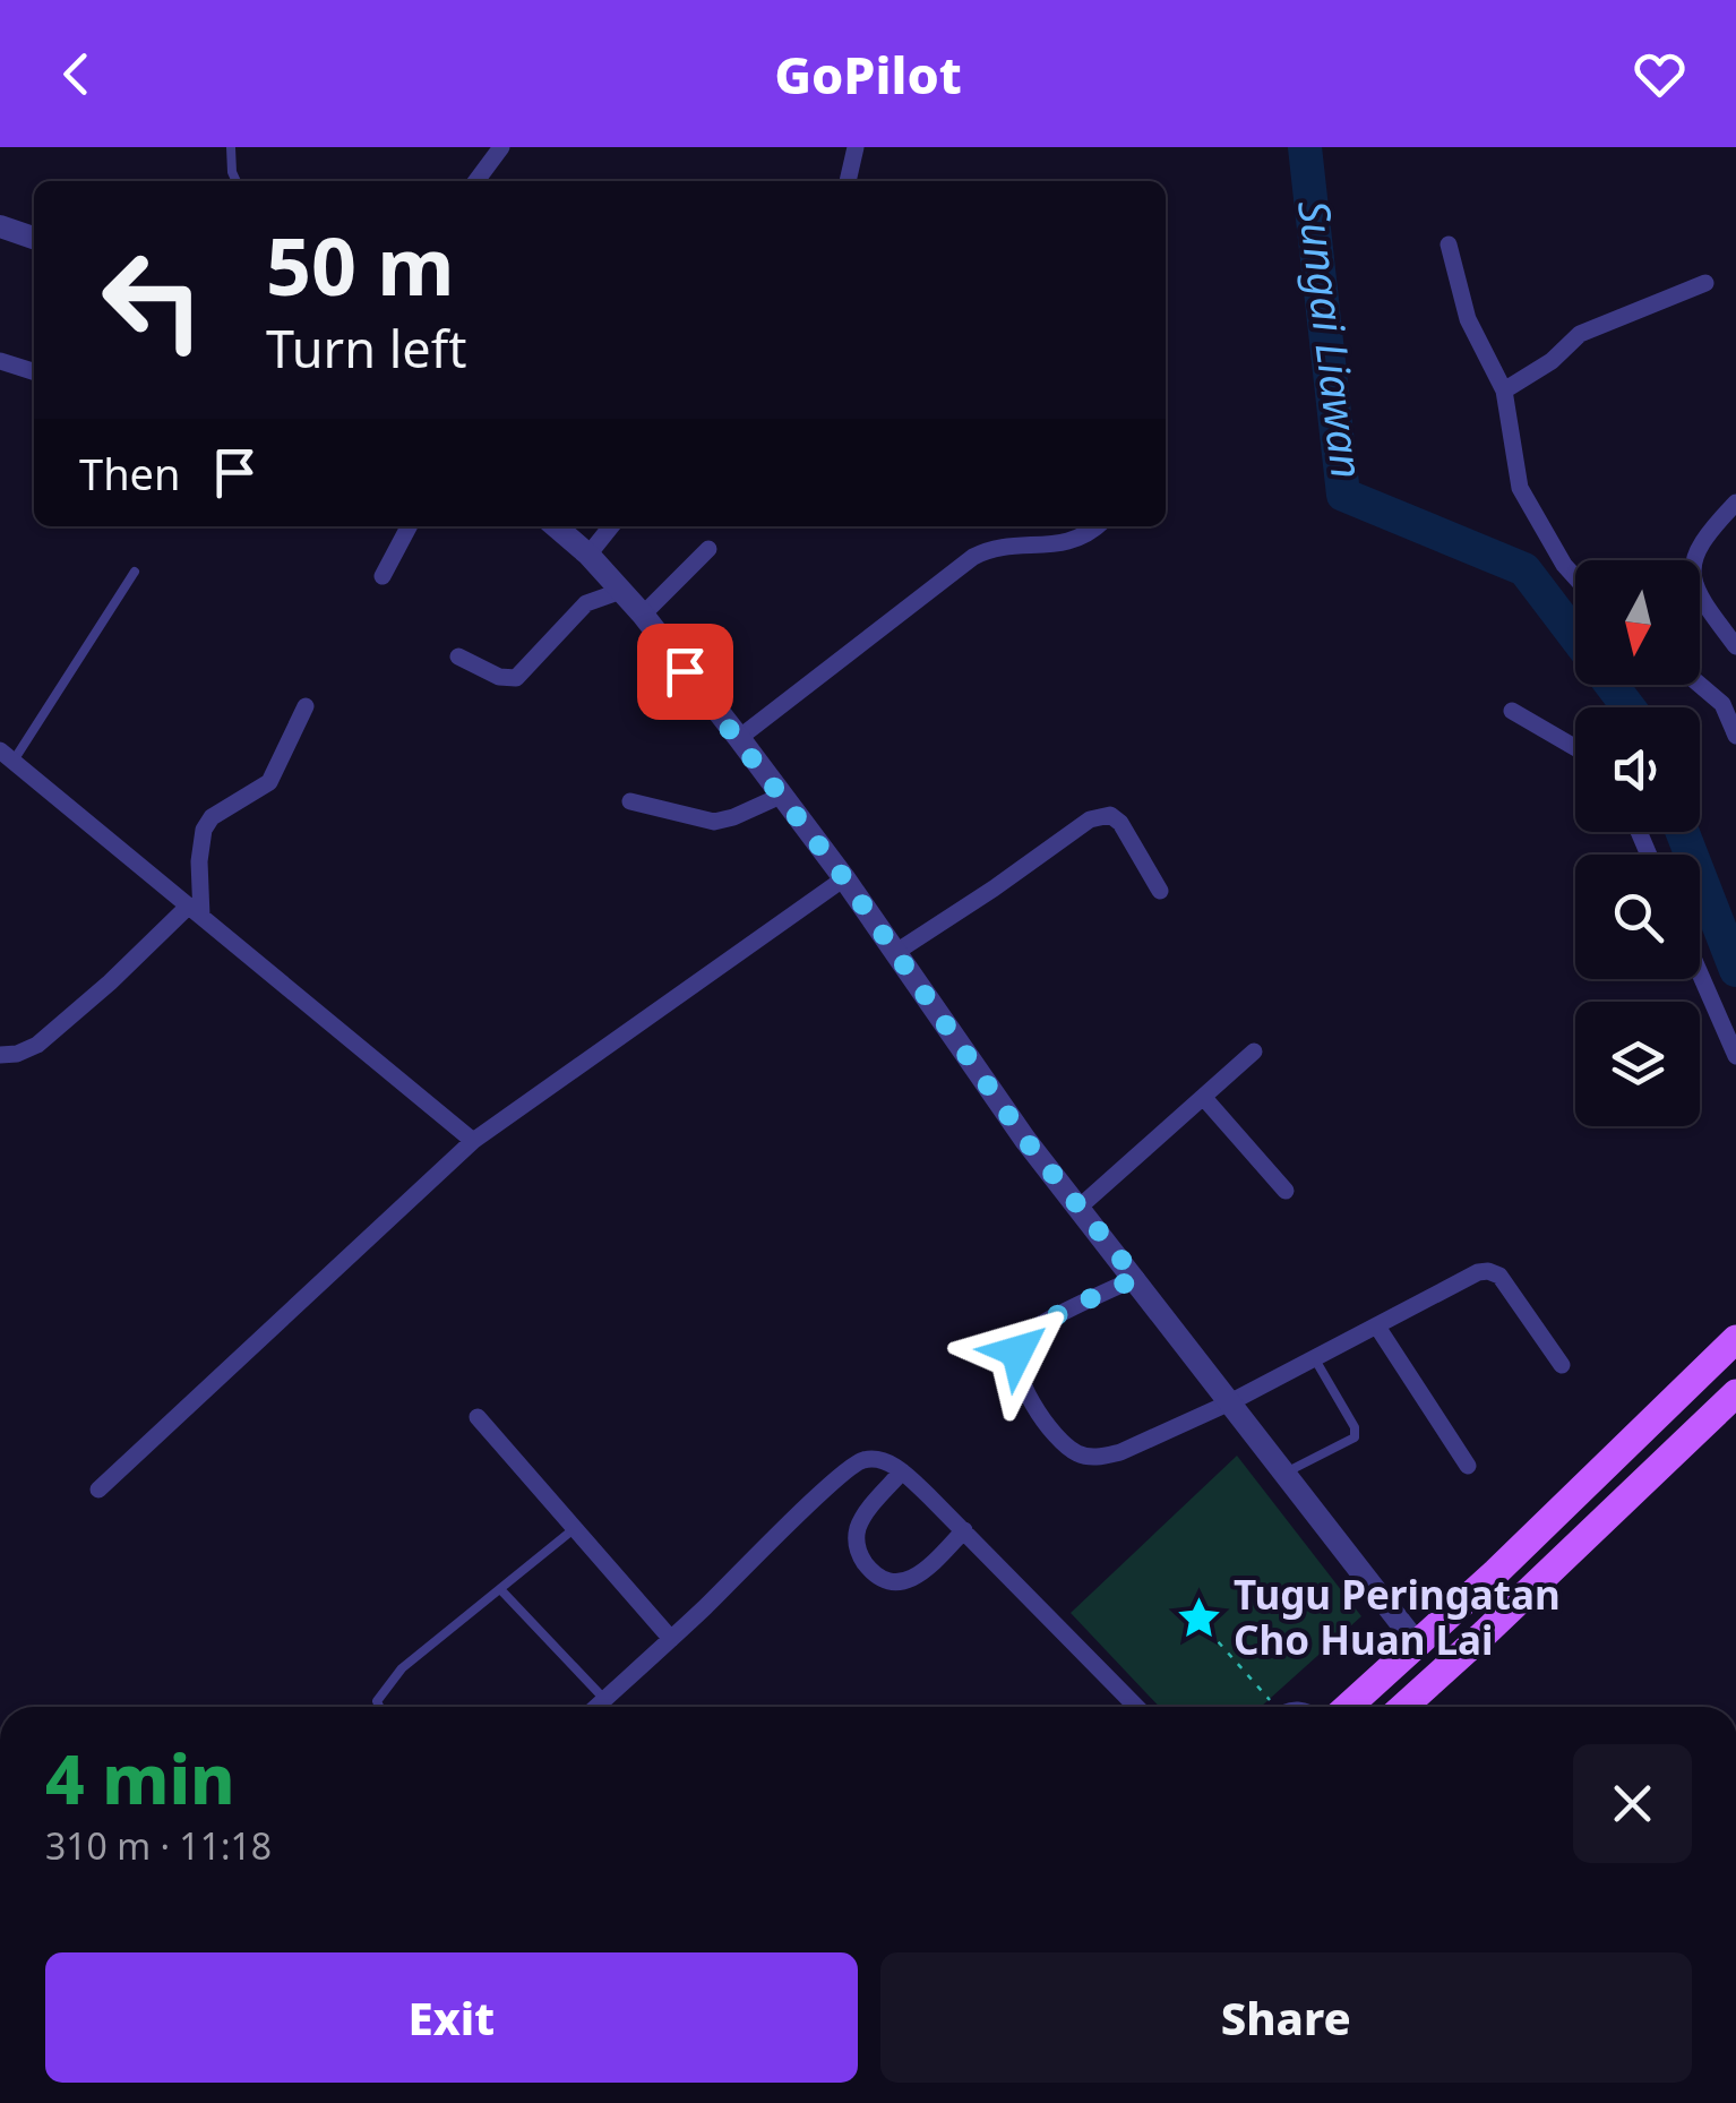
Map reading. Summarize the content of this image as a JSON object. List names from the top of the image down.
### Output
{
  "water": ["Sungai Liawan"],
  "places": {
    "place": ["Tugu Peringatan Cho Huan Lai"]
  },
  "north": "bottom",
  "page": {
    "header": "GoPilot",
    "turn": ["50 m", "Turn left"],
    "then": "Then",
    "heading": ["4 min", "310 m · 11:18"],
    "buttons": ["Exit", "Share"]
  }
}
